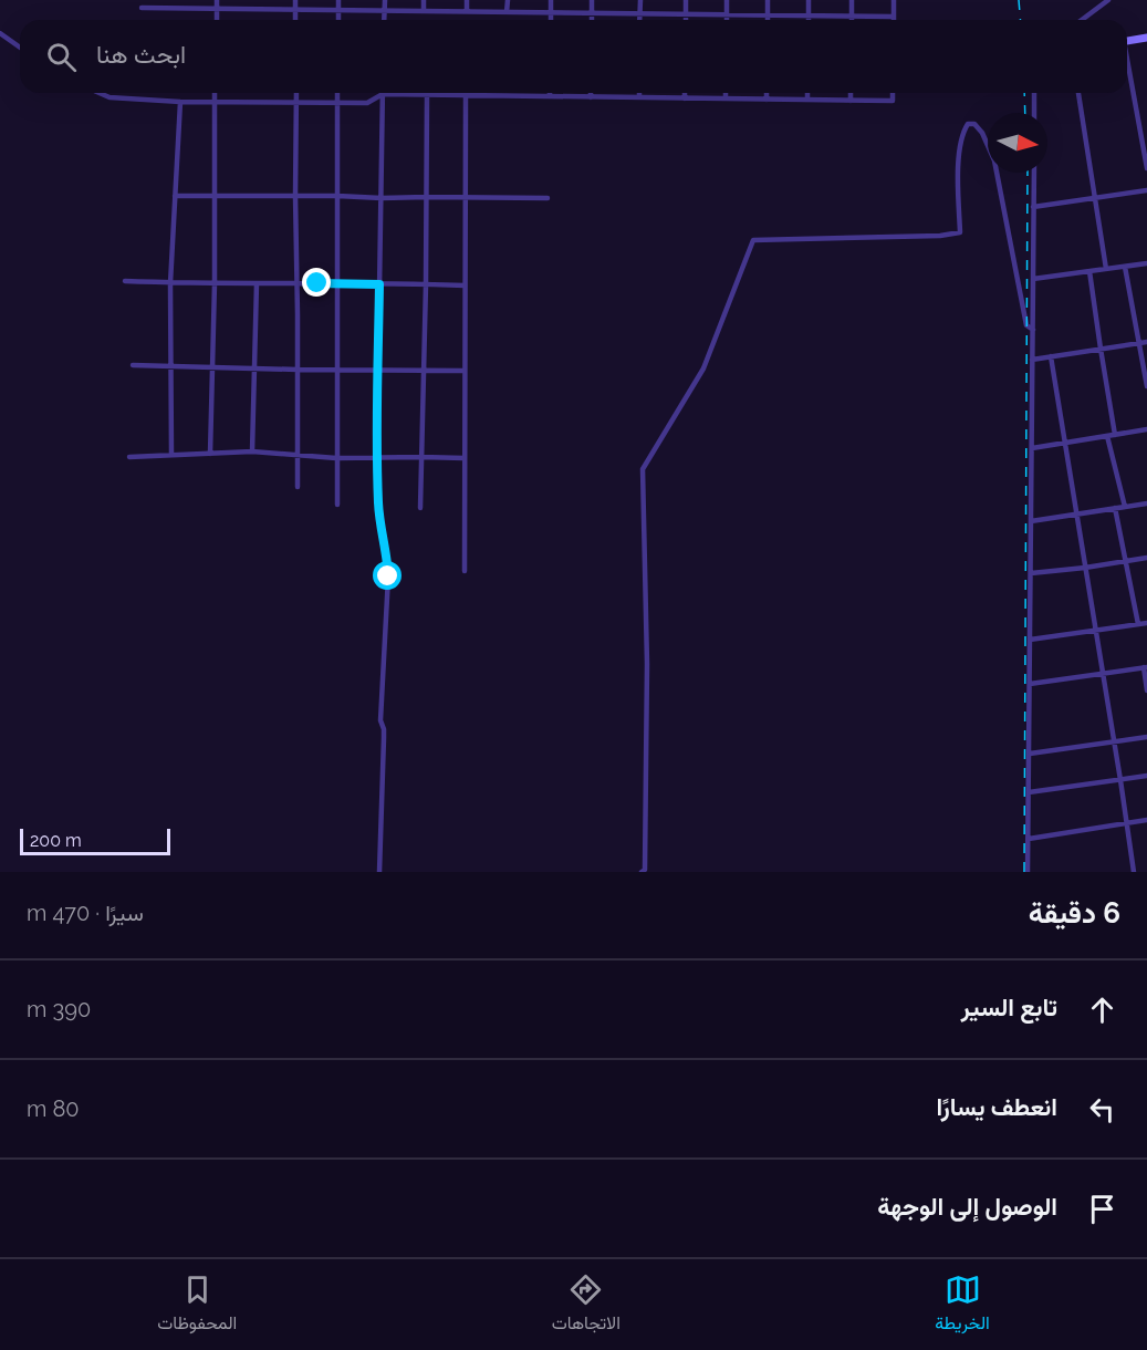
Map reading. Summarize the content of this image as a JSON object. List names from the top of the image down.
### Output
{
  "scale_bar": "200 m",
  "north": "right",
  "page": {
    "search": "ابحث هنا",
    "scale": "200 m",
    "heading": ["6 دقيقة", "سيرًا · 470 m"],
    "list": [
      ["تابع السير", "390 m"],
      ["انعطف يسارًا", "80 m"],
      "الوصول إلى الوجهة"
    ],
    "nav": ["الخريطة", "الاتجاهات", "المحفوظات"]
  }
}
